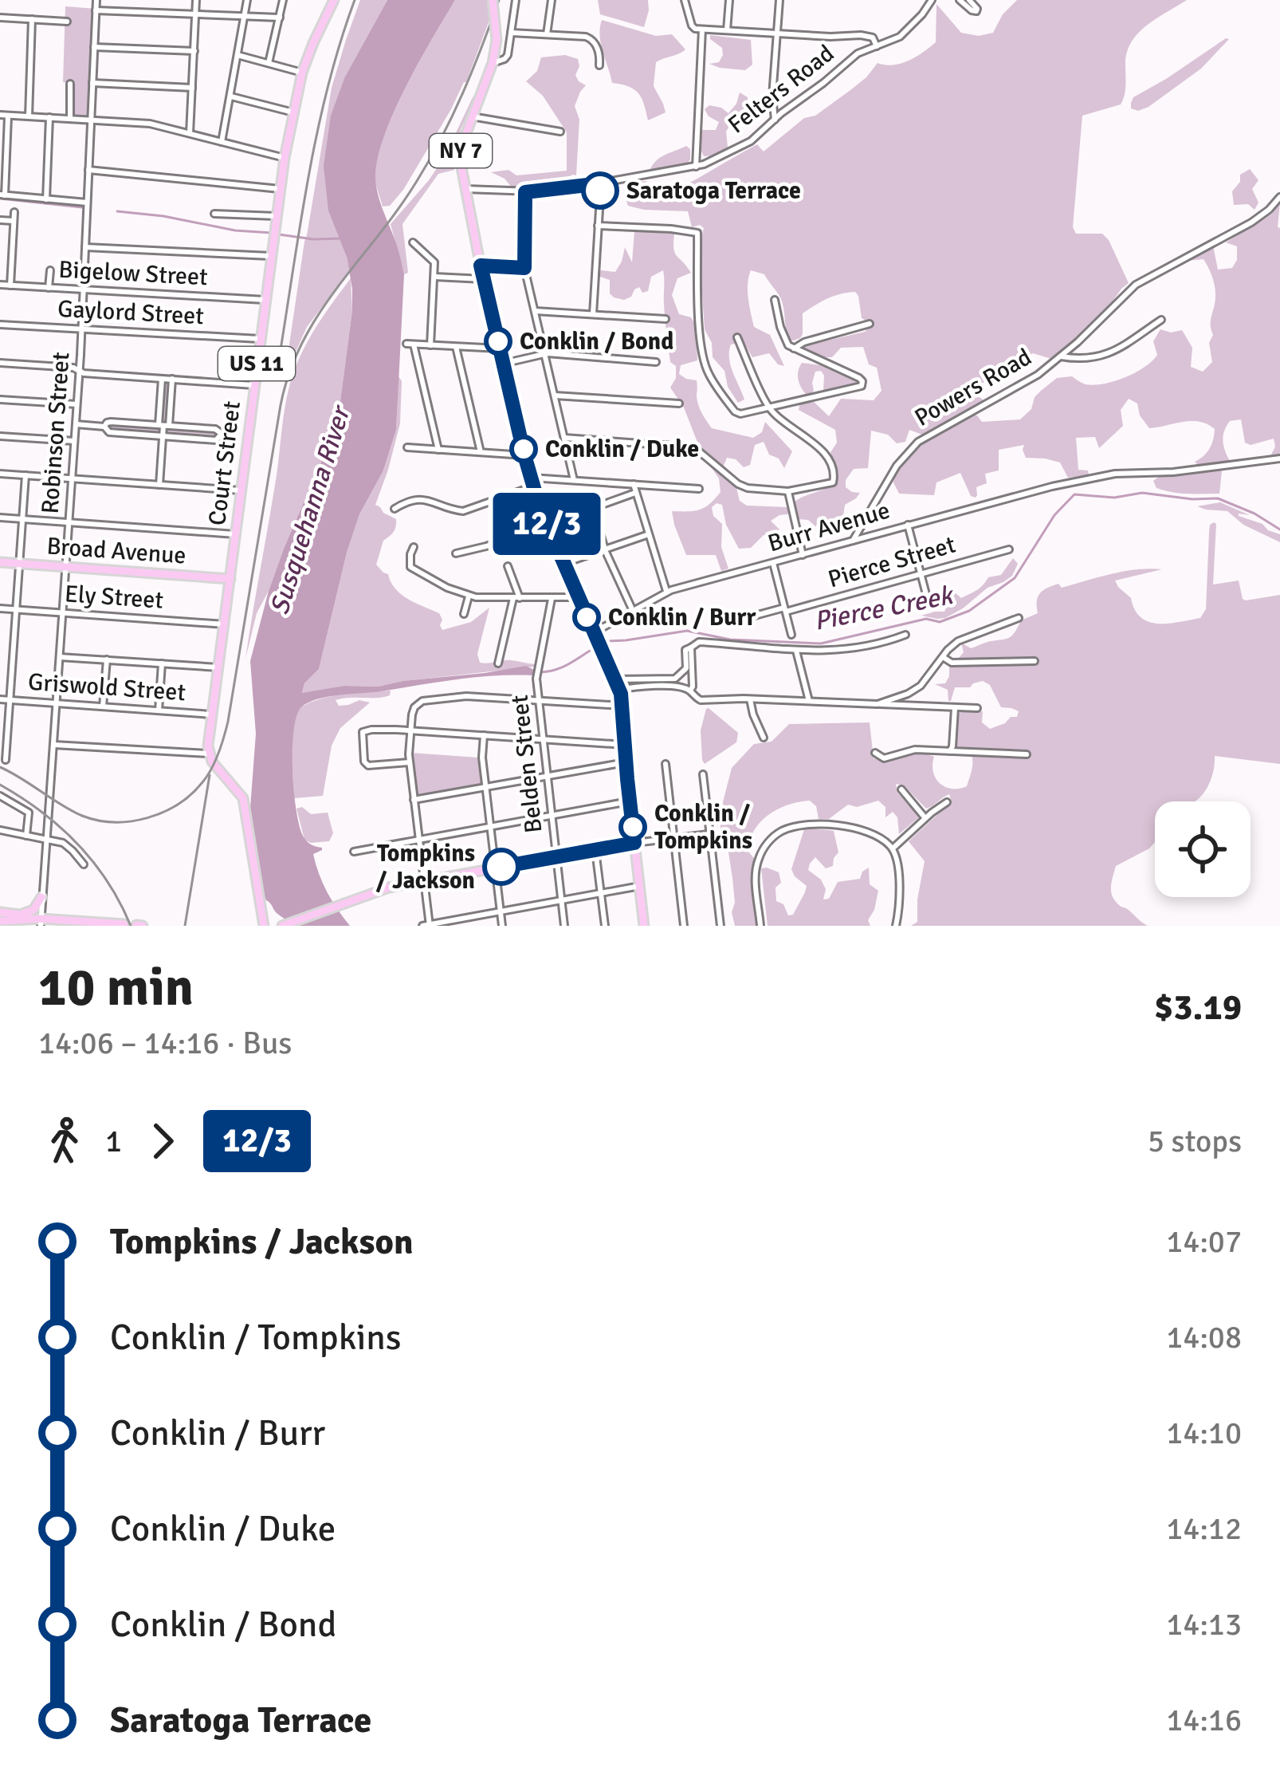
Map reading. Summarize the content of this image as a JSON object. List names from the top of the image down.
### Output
{
  "streets": {
    "main road": [
      "NY 7",
      "US 11",
      "Court Street",
      "Broad Avenue"
    ],
    "street": [
      "Felters Road",
      "Bigelow Street",
      "Gaylord Street",
      "Powers Road",
      "Robinson Street",
      "Burr Avenue",
      "Pierce Street",
      "Ely Street",
      "Griswold Street",
      "Belden Street"
    ]
  },
  "crossings": [
    ["Felters Road", "NY 7"],
    ["NY 7", "Burr Avenue"],
    ["Bigelow Street", "Robinson Street"],
    ["Bigelow Street", "Court Street"],
    ["Gaylord Street", "Robinson Street"],
    ["Gaylord Street", "Court Street"],
    ["Powers Road", "Burr Avenue"],
    ["Robinson Street", "Broad Avenue"],
    ["Robinson Street", "Ely Street"],
    ["Robinson Street", "Griswold Street"],
    ["Court Street", "Broad Avenue"],
    ["Court Street", "Ely Street"],
    ["Court Street", "Griswold Street"]
  ],
  "water": ["Susquehanna River", "Pierce Creek"],
  "places": [
    "Saratoga Terrace",
    "Conklin / Bond",
    "Conklin / Duke",
    "Conklin / Burr",
    "Conklin / Tompkins",
    "Tompkins / Jackson"
  ],
  "lines": ["bus line 12/3"],
  "page": {
    "on_map": "12/3",
    "heading": ["10 min", "14:06 – 14:16 · Bus", "$3.19"],
    "legs": ["1", "12/3", "5 stops"],
    "list": [
      {
        "name": "Tompkins / Jackson",
        "value": "14:07"
      },
      {
        "name": "Conklin / Tompkins",
        "value": "14:08"
      },
      {
        "name": "Conklin / Burr",
        "value": "14:10"
      },
      {
        "name": "Conklin / Duke",
        "value": "14:12"
      },
      {
        "name": "Conklin / Bond",
        "value": "14:13"
      },
      {
        "name": "Saratoga Terrace",
        "value": "14:16"
      }
    ]
  }
}
